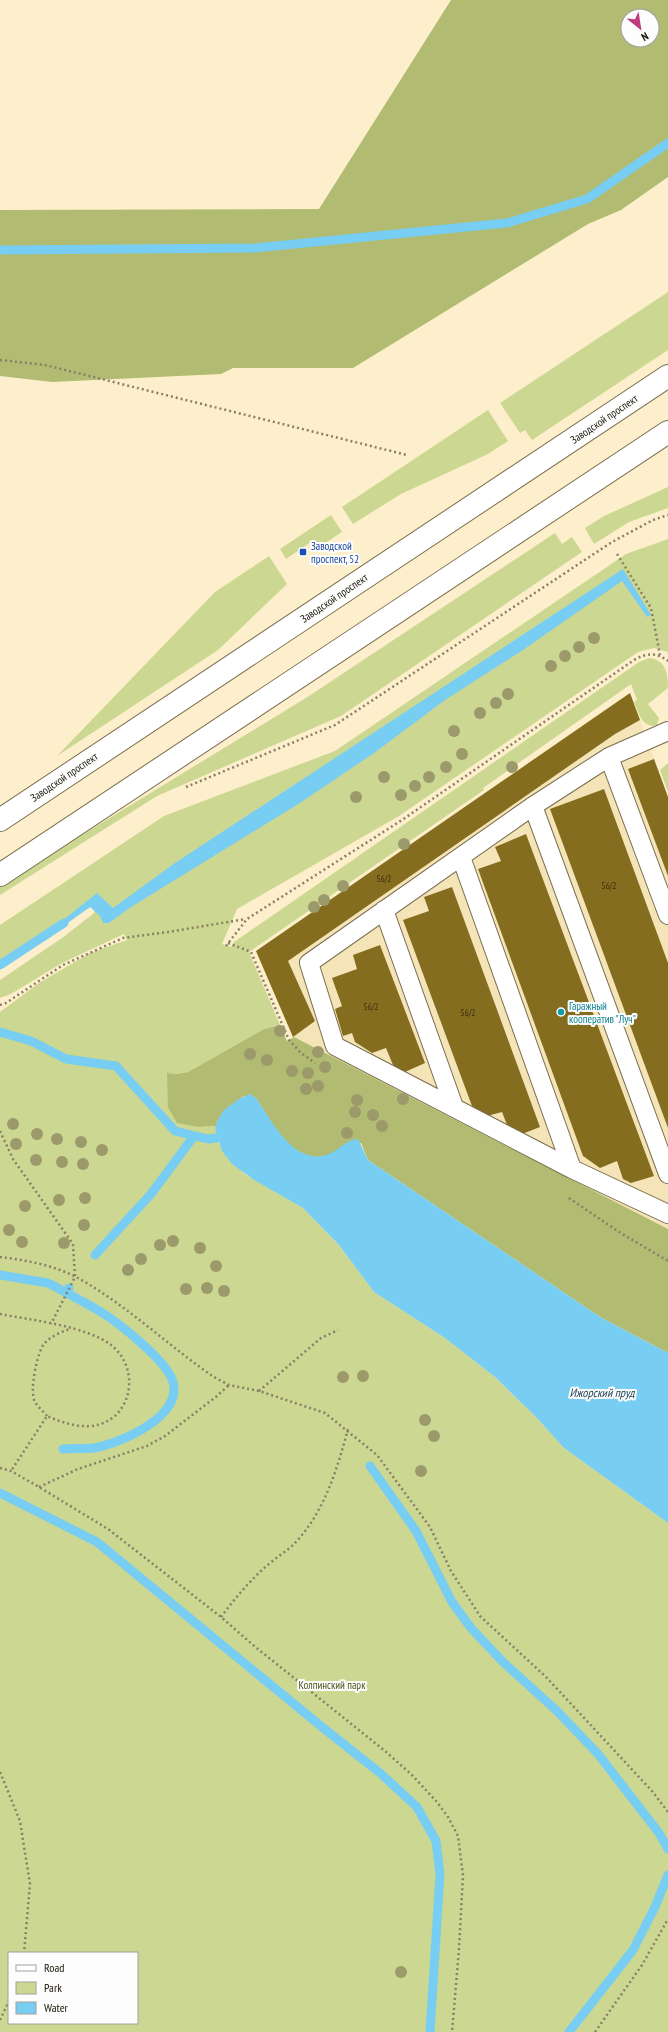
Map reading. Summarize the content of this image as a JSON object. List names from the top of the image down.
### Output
{
  "streets": {
    "main road": ["Заводской проспект"]
  },
  "water": ["Ижорский пруд"],
  "parks": ["Колпинский парк"],
  "places": {
    "transit": ["Заводской проспект, 52"],
    "other": ["Гаражный кооператив \"Луч\""]
  },
  "house_numbers": [
    "56/2",
    "56/2",
    "56/2",
    "56/2"
  ],
  "legend": ["Road", "Park", "Water"],
  "north": "bottom right"
}
